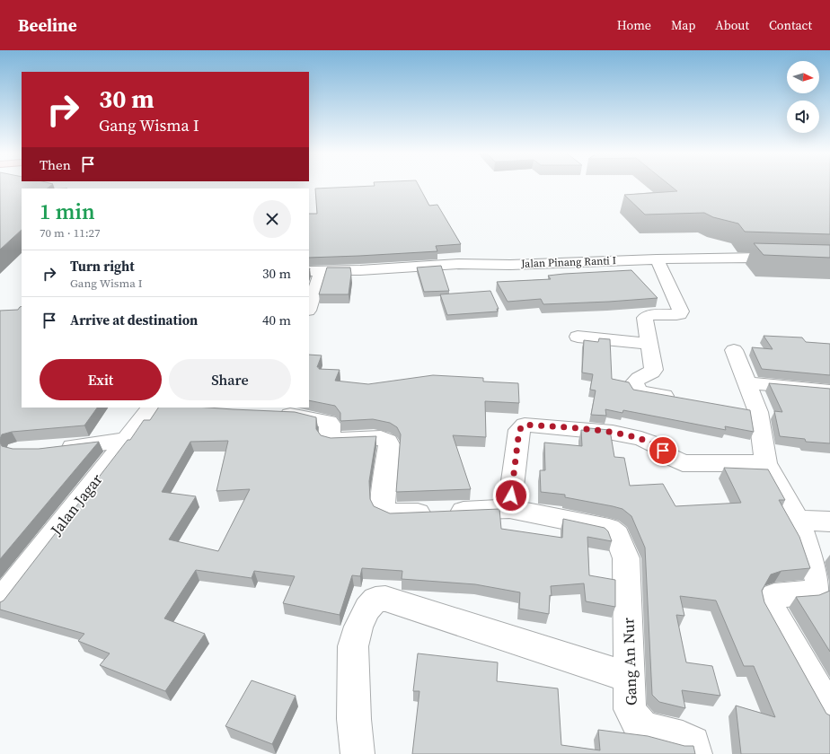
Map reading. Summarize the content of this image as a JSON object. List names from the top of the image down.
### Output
{
  "streets": {
    "street": ["Jalan Pinang Ranti I", "Jalan Jagar", "Gang An Nur"]
  },
  "north": "right",
  "page": {
    "header": "Beeline",
    "nav": [
      "Home",
      "Map",
      "About",
      "Contact"
    ],
    "turn": ["30 m", "Gang Wisma I"],
    "then": "Then",
    "heading": ["1 min", "70 m · 11:27"],
    "list": [
      {
        "name": "Turn right",
        "note": "Gang Wisma I",
        "value": "30 m"
      },
      {
        "name": "Arrive at destination",
        "value": "40 m"
      }
    ],
    "buttons": ["Exit", "Share"]
  }
}
